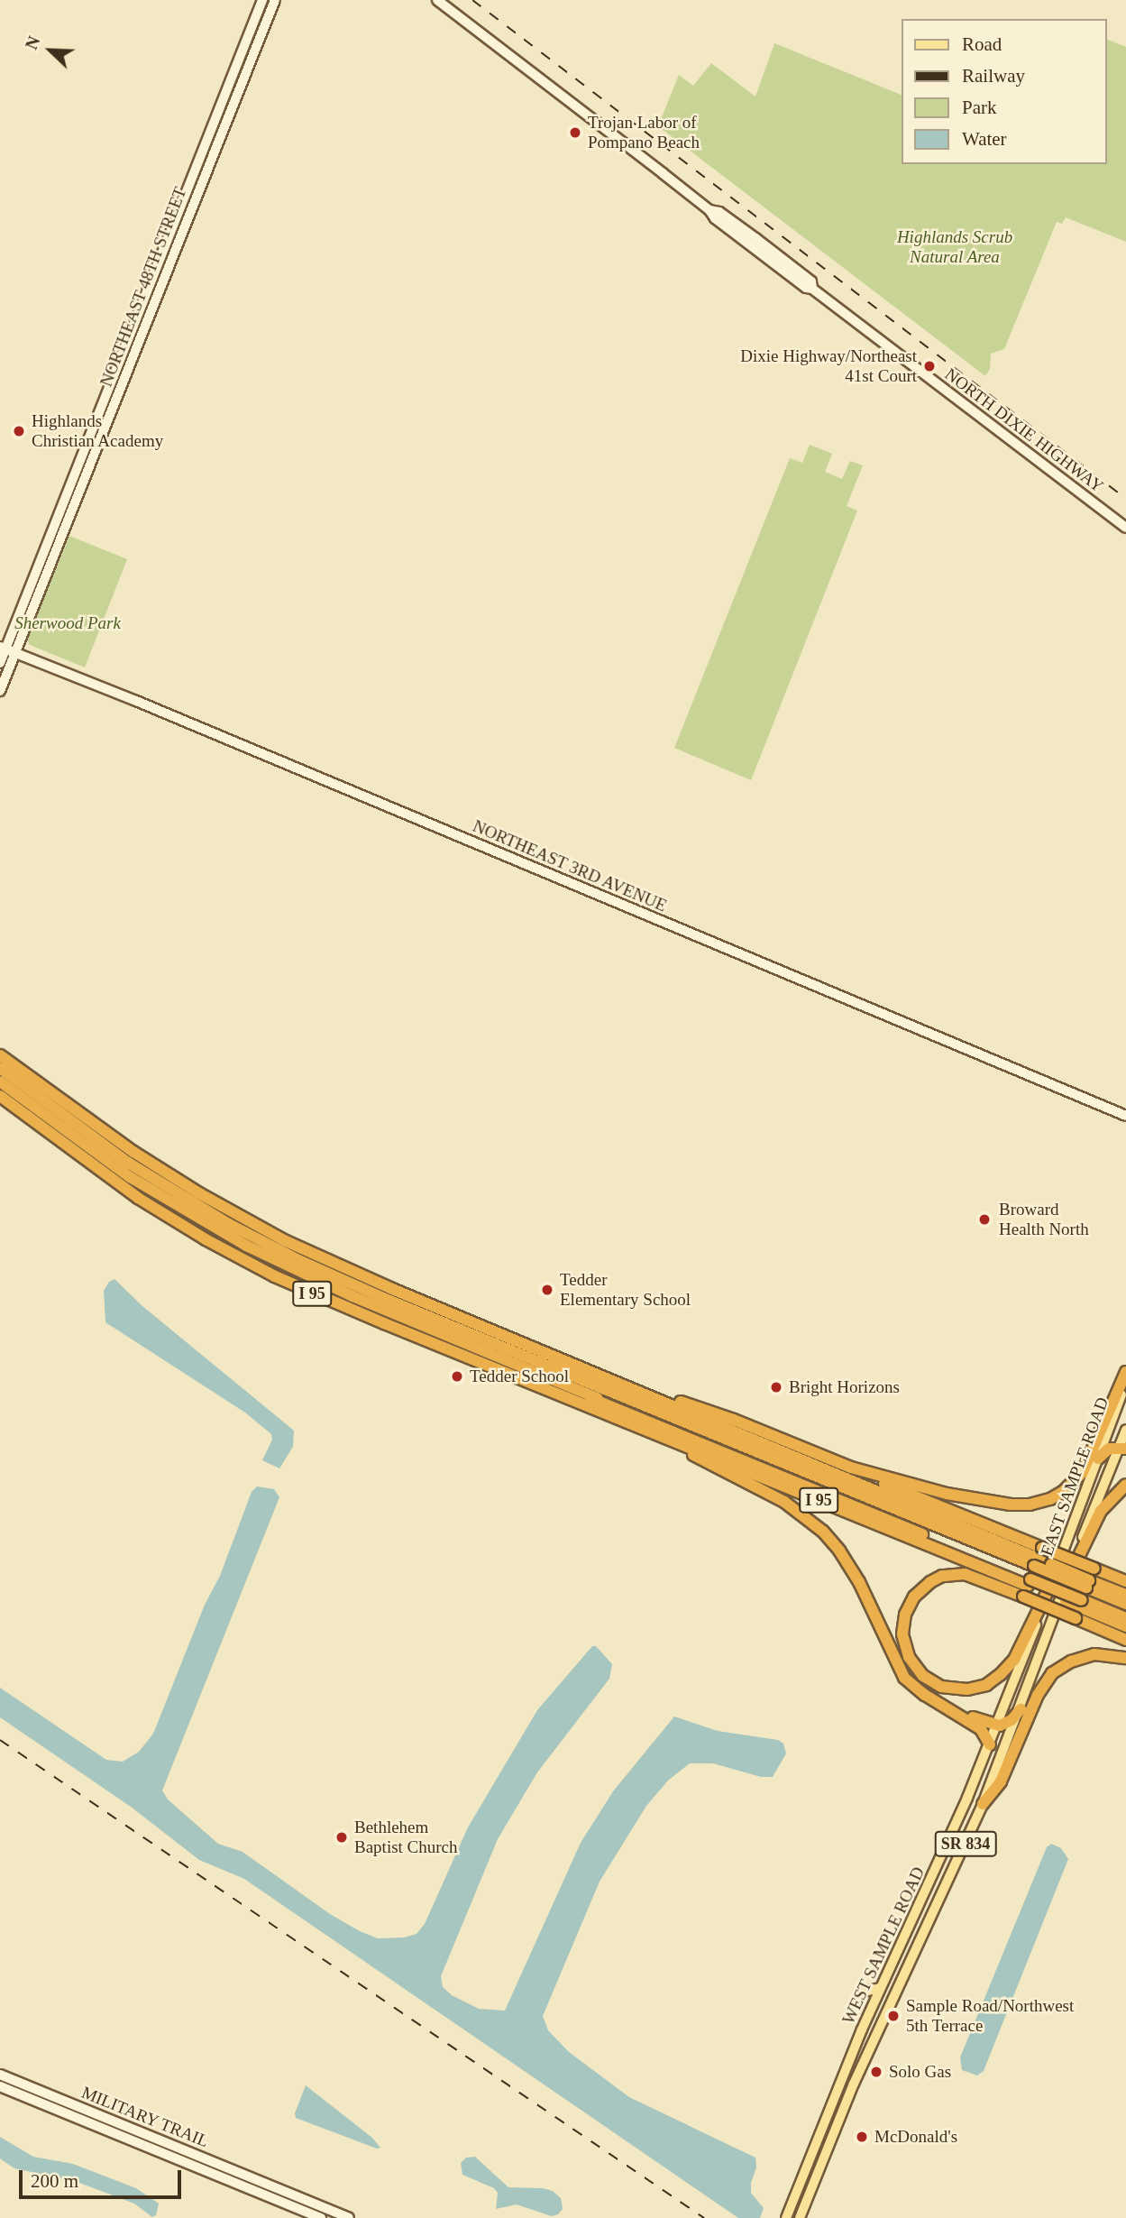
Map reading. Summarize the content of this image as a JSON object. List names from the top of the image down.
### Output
{
  "streets": {
    "highway": ["I 95"],
    "main road": [
      "NORTHEAST 48TH STREET",
      "NORTH DIXIE HIGHWAY",
      "NORTHEAST 3RD AVENUE",
      "EAST SAMPLE ROAD",
      "SR 834",
      "WEST SAMPLE ROAD",
      "MILITARY TRAIL"
    ]
  },
  "crossings": [
    ["NORTHEAST 48TH STREET", "NORTHEAST 3RD AVENUE"],
    ["EAST SAMPLE ROAD", "WEST SAMPLE ROAD"]
  ],
  "parks": ["Highlands Scrub Natural Area", "Sherwood Park"],
  "places": [
    "Trojan Labor of Pompano Beach",
    "Dixie Highway/Northeast 41st Court",
    "Highlands Christian Academy",
    "Broward Health North",
    "Tedder Elementary School",
    "Tedder School",
    "Bright Horizons",
    "Bethlehem Baptist Church",
    "Sample Road/Northwest 5th Terrace",
    "Solo Gas",
    "McDonald's"
  ],
  "legend": [
    "Road",
    "Railway",
    "Park",
    "Water"
  ],
  "scale_bar": "200 m",
  "north": "top left"
}
